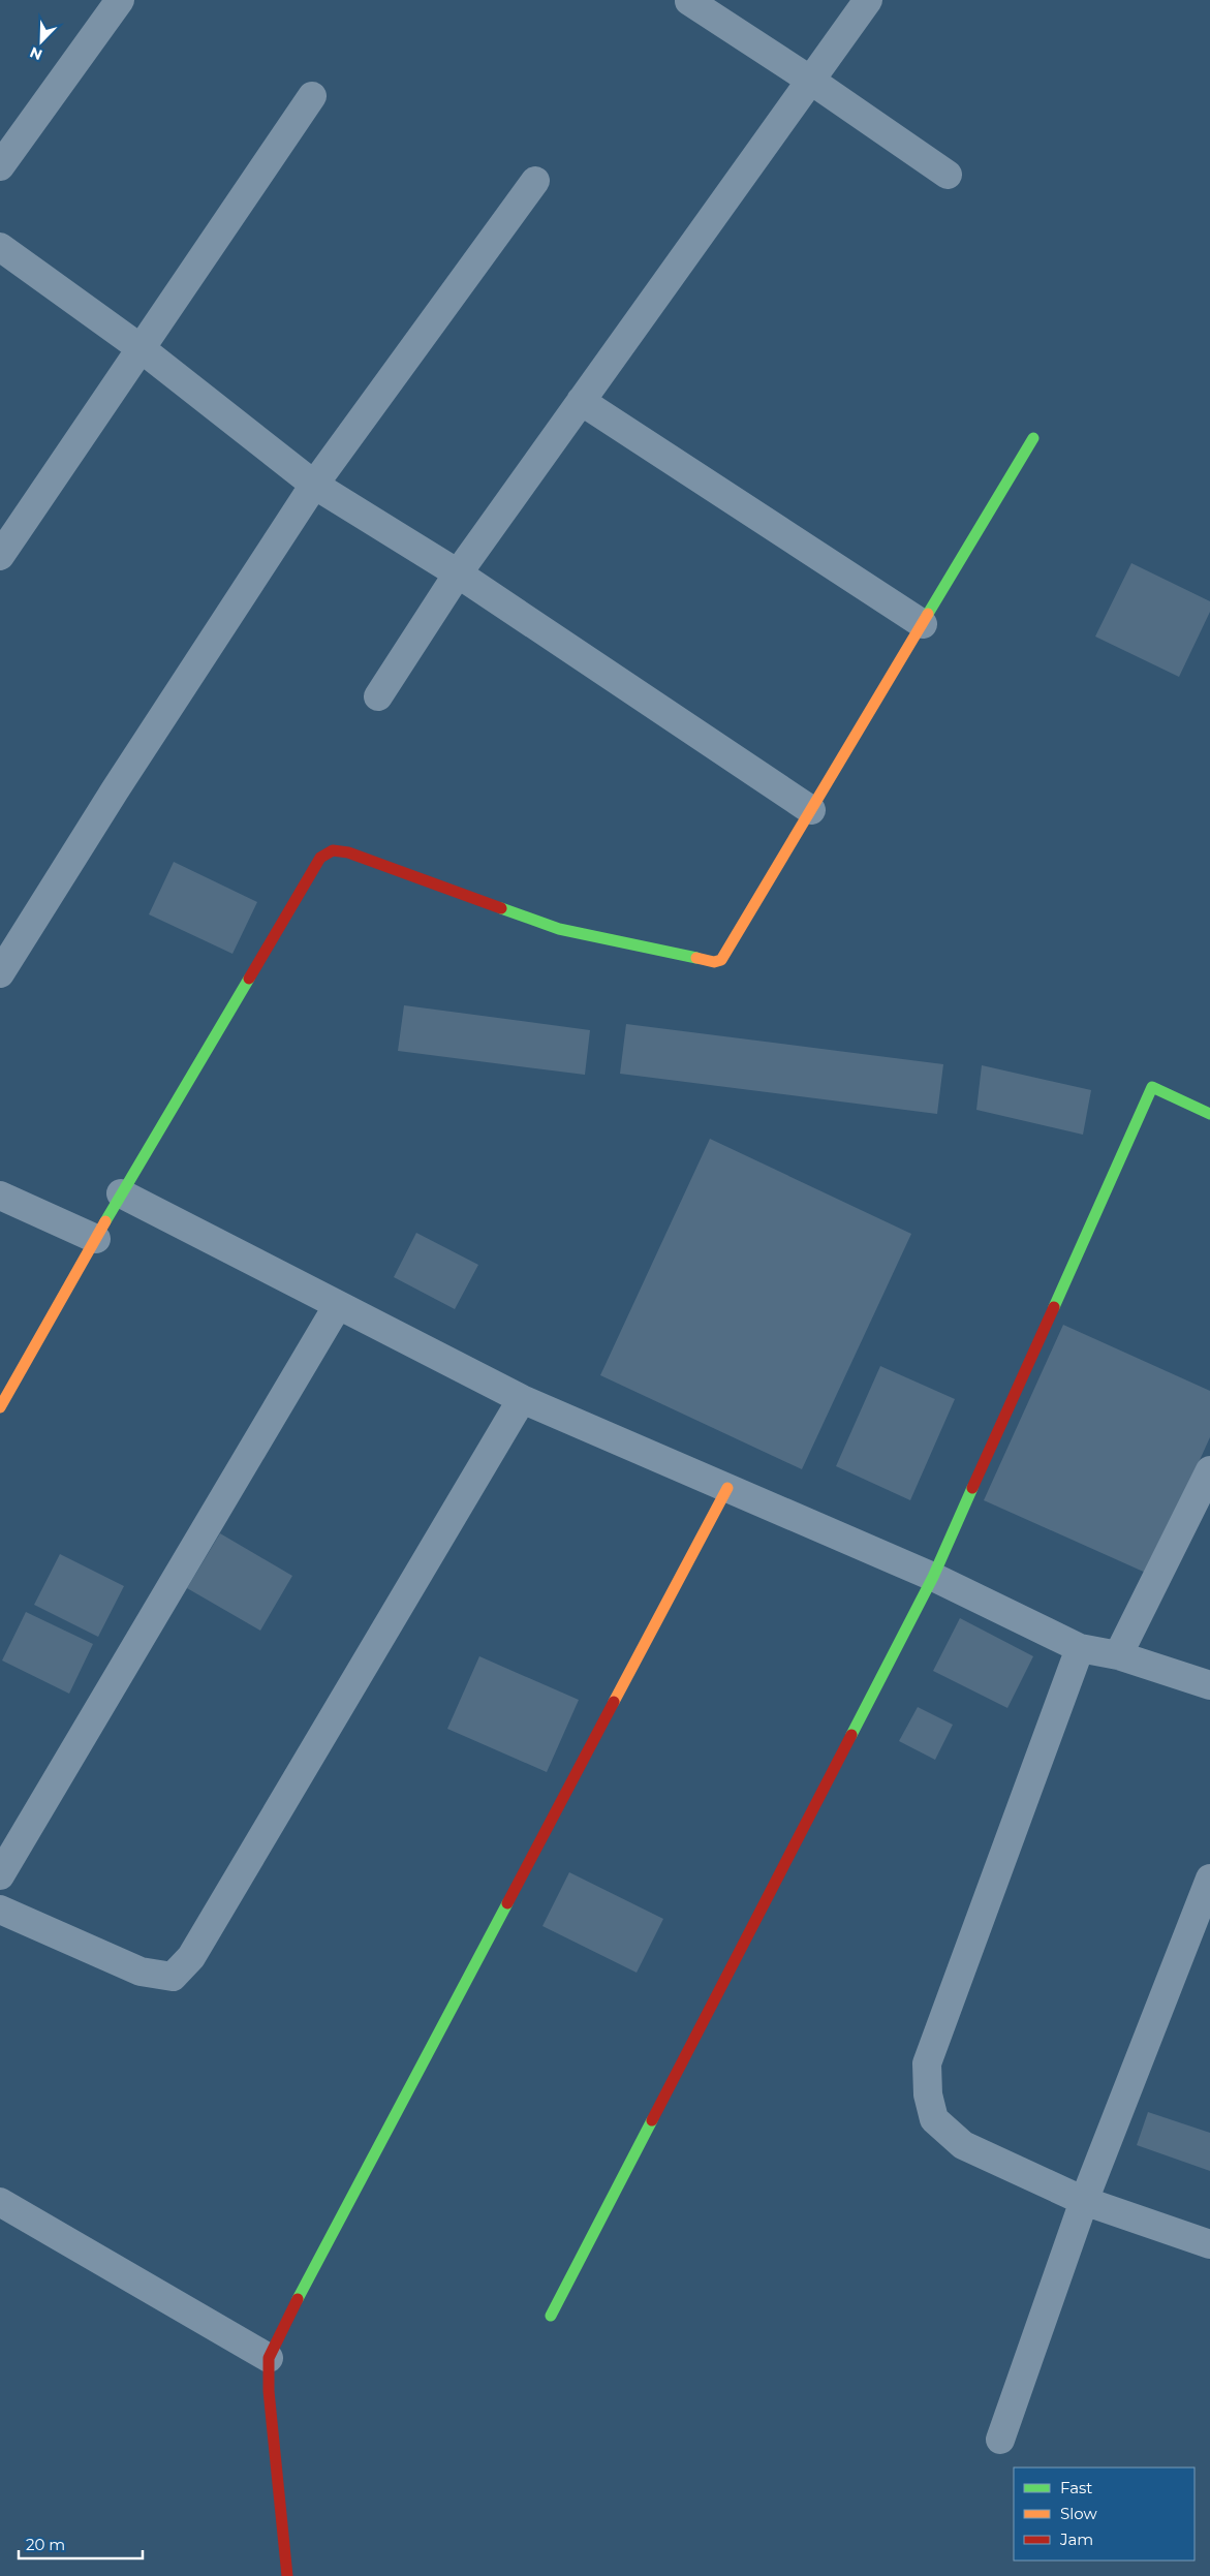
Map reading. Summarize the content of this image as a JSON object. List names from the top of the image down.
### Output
{
  "legend": ["Fast", "Slow", "Jam"],
  "scale_bar": "20 m",
  "north": "bottom left"
}
